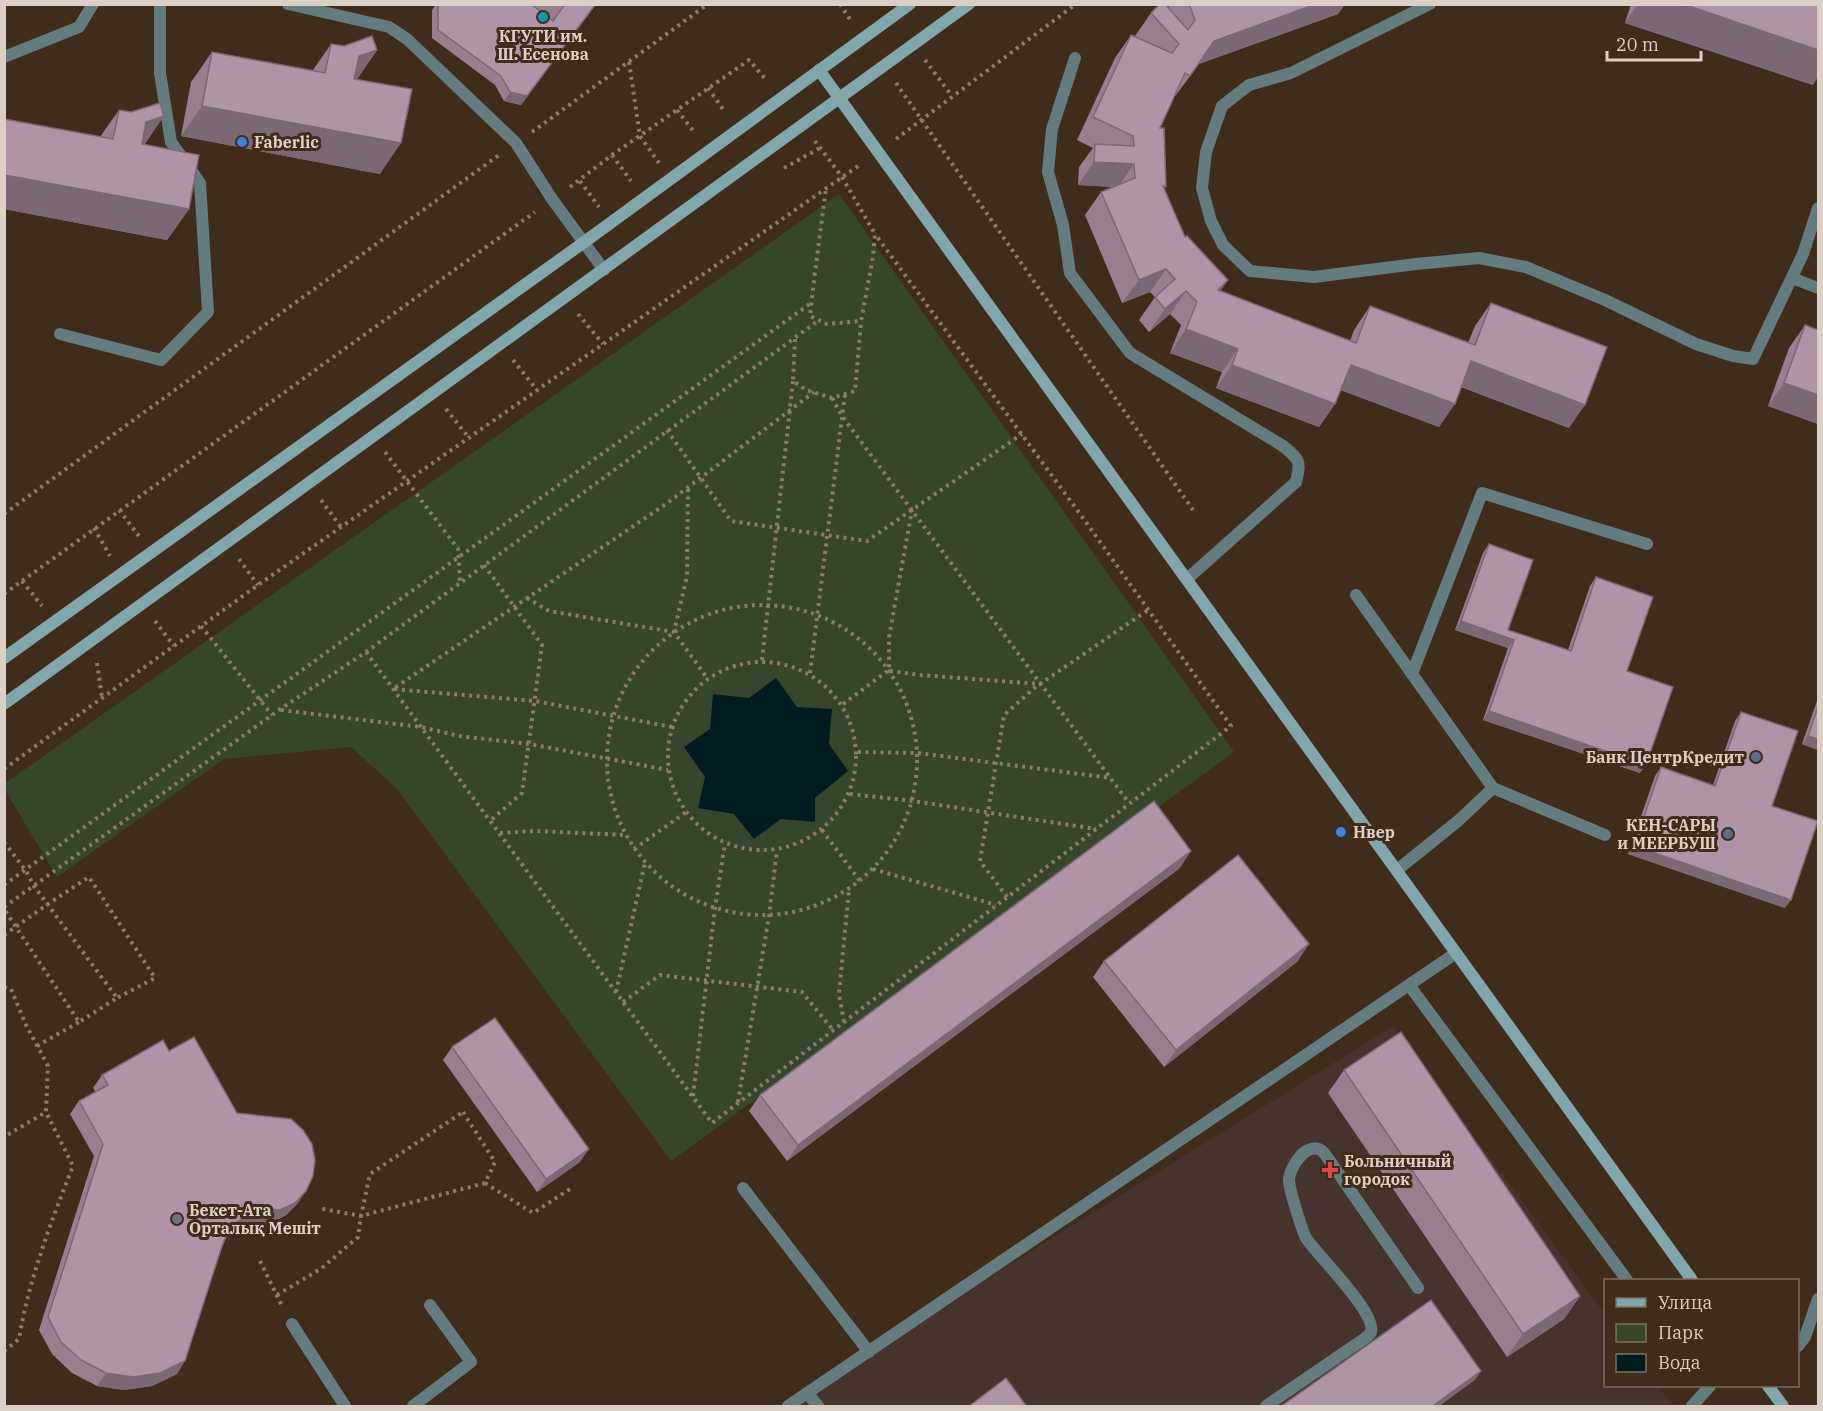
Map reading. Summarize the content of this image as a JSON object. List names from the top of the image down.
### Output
{
  "places": {
    "other": [
      "КГУТИ им. Ш. Есенова",
      "Faberlic",
      "Банк ЦентрКредит",
      "Нвер",
      "КЕН-САРЫ и МЕЕРБУШ",
      "Бекет-Ата Орталық Мешіт"
    ],
    "health": ["Больничный городок"]
  },
  "legend": ["Улица", "Парк", "Вода"],
  "scale_bar": "20 m"
}
